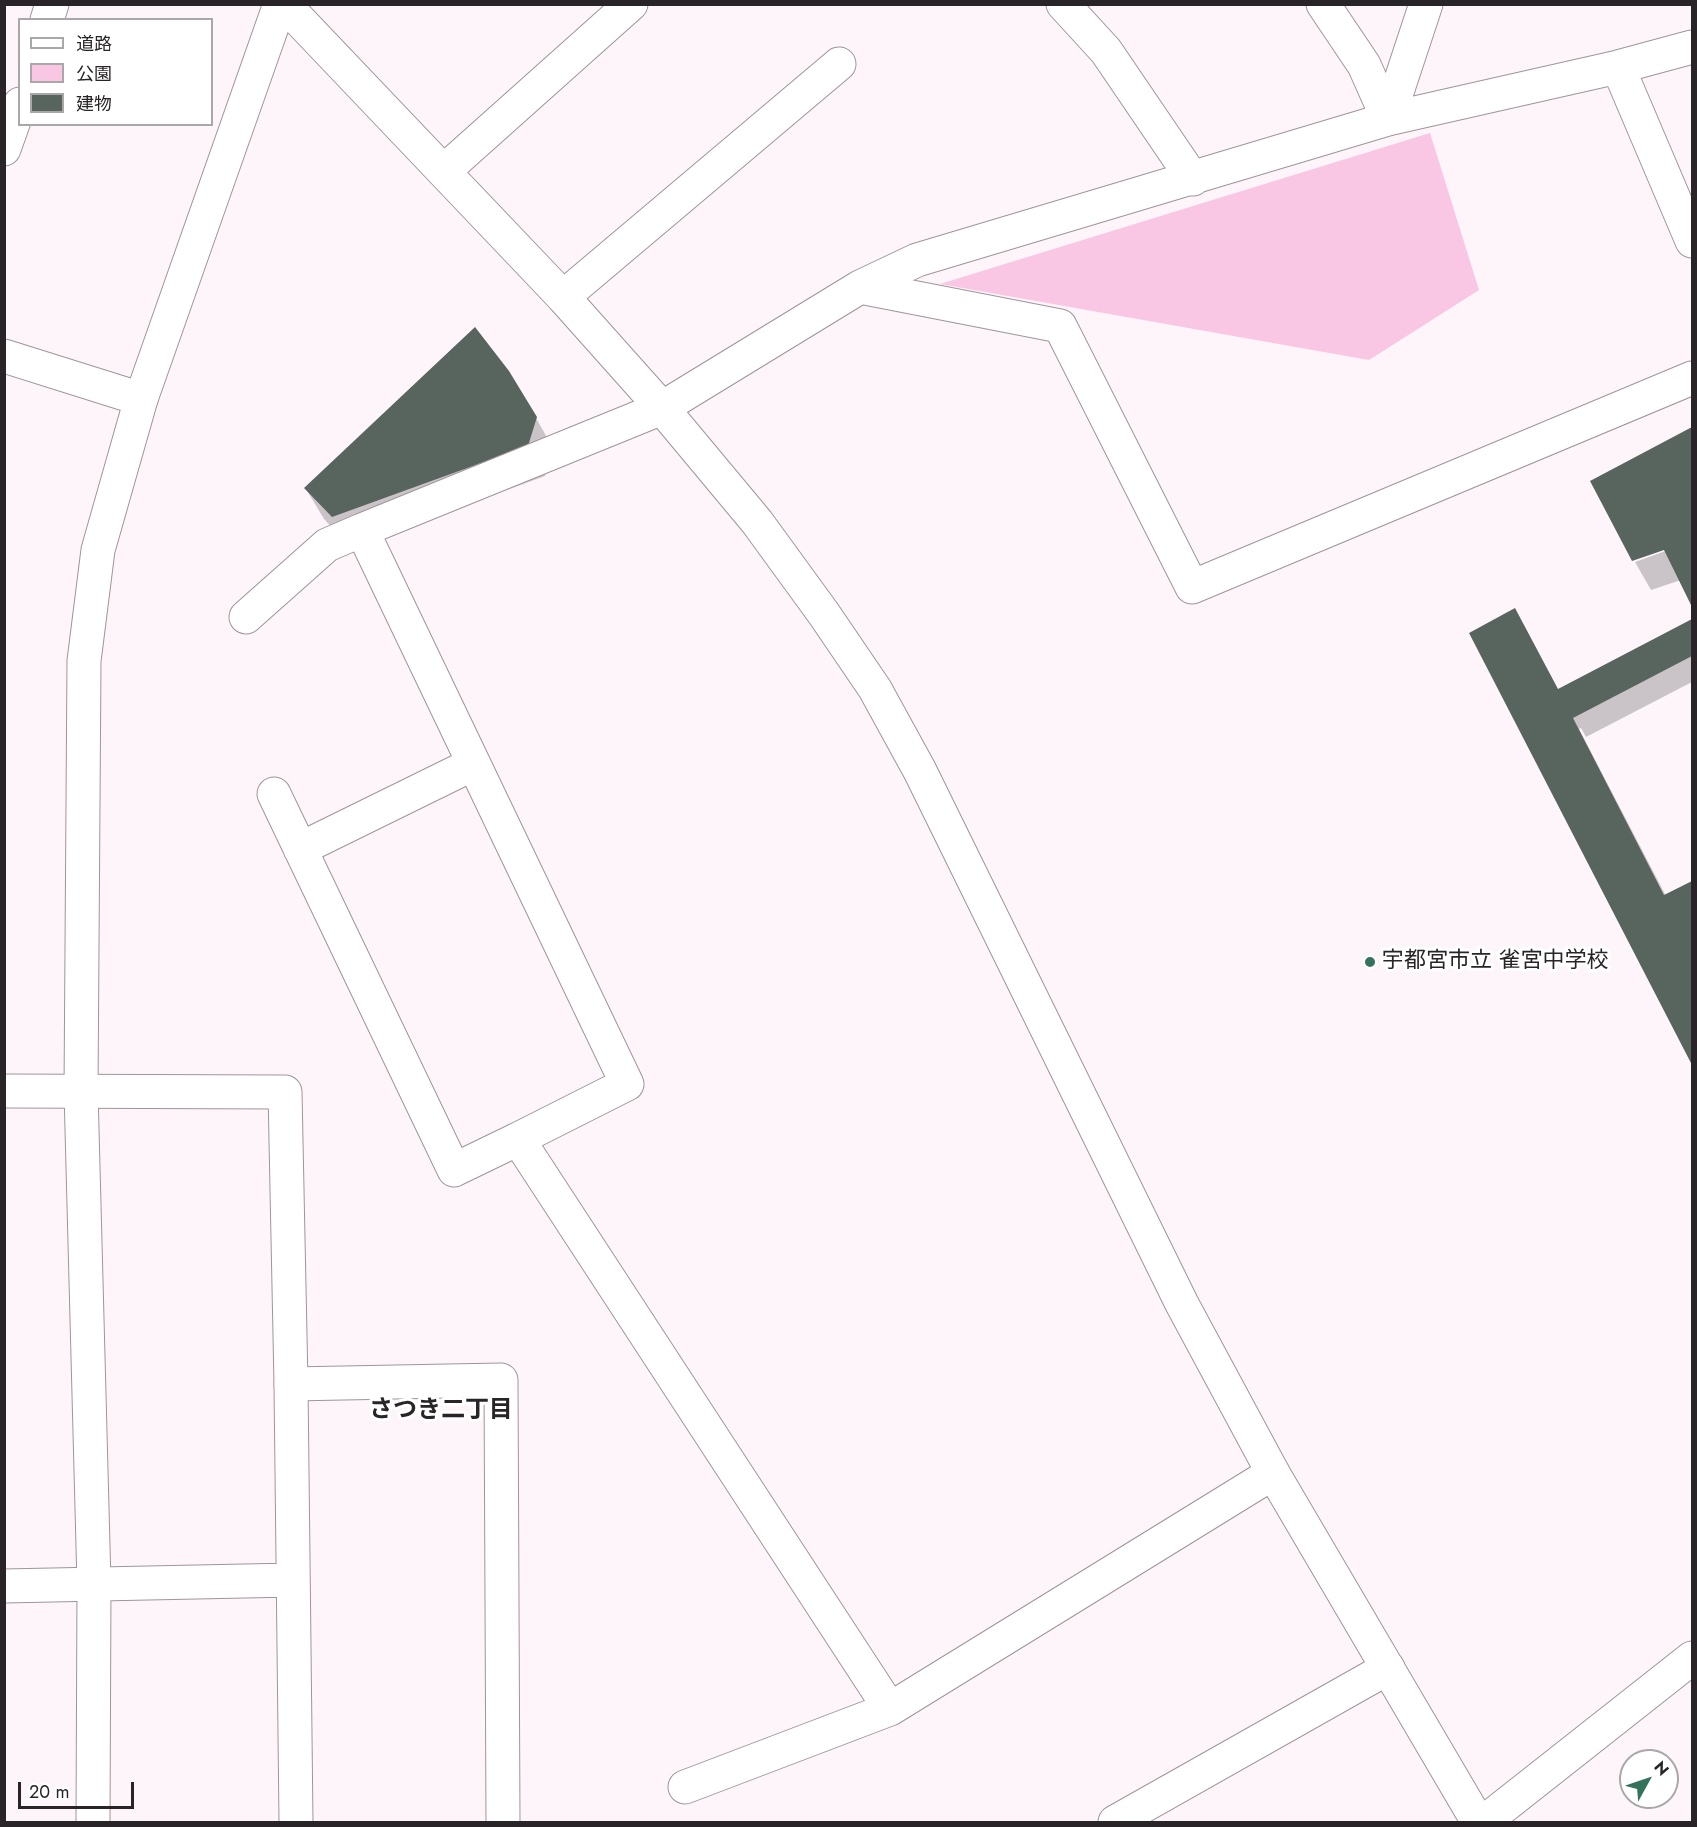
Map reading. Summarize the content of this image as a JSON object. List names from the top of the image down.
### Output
{
  "districts": ["さつき二丁目"],
  "places": ["宇都宮市立 雀宮中学校"],
  "legend": ["道路", "公園", "建物"],
  "scale_bar": "20 m",
  "north": "top right"
}
